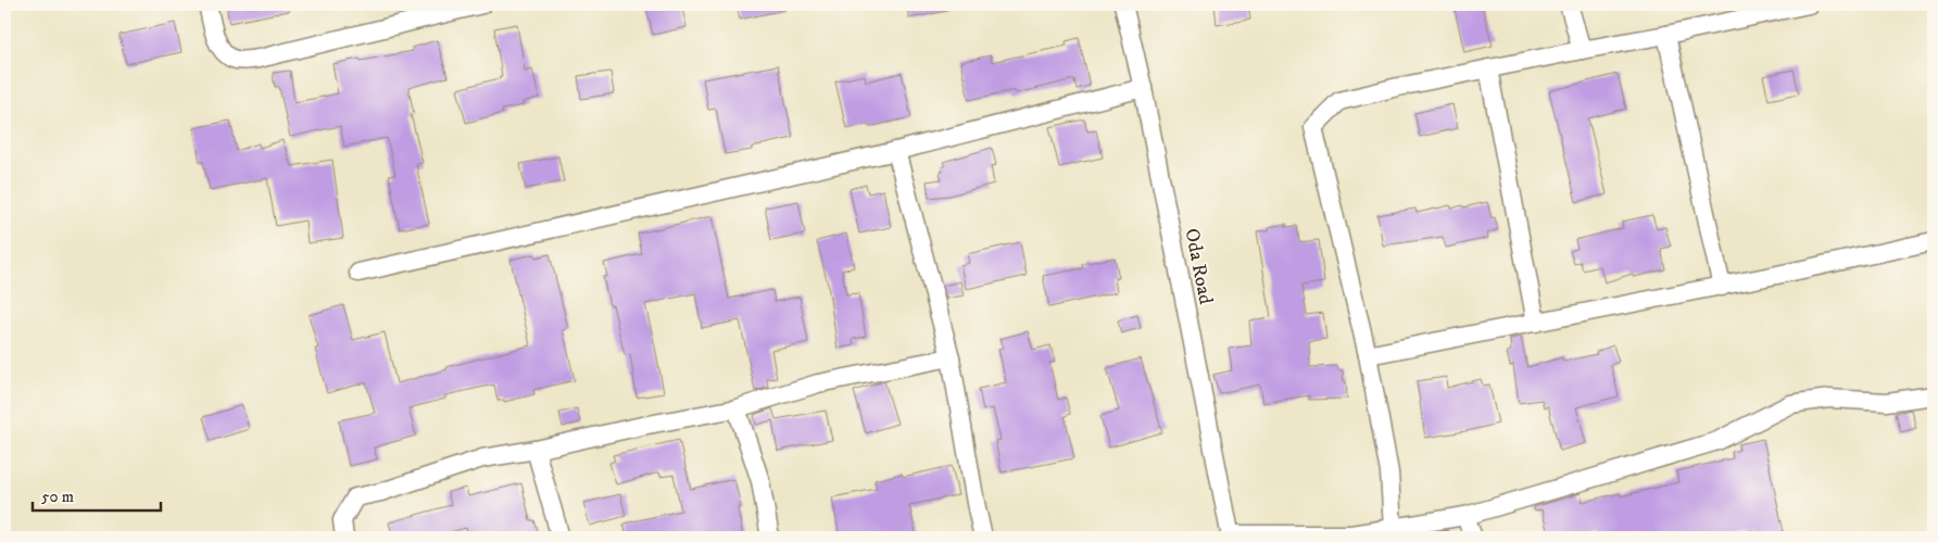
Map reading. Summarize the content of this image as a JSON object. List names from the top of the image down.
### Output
{
  "streets": {
    "street": ["Oda Road"]
  },
  "scale_bar": "50 m"
}
